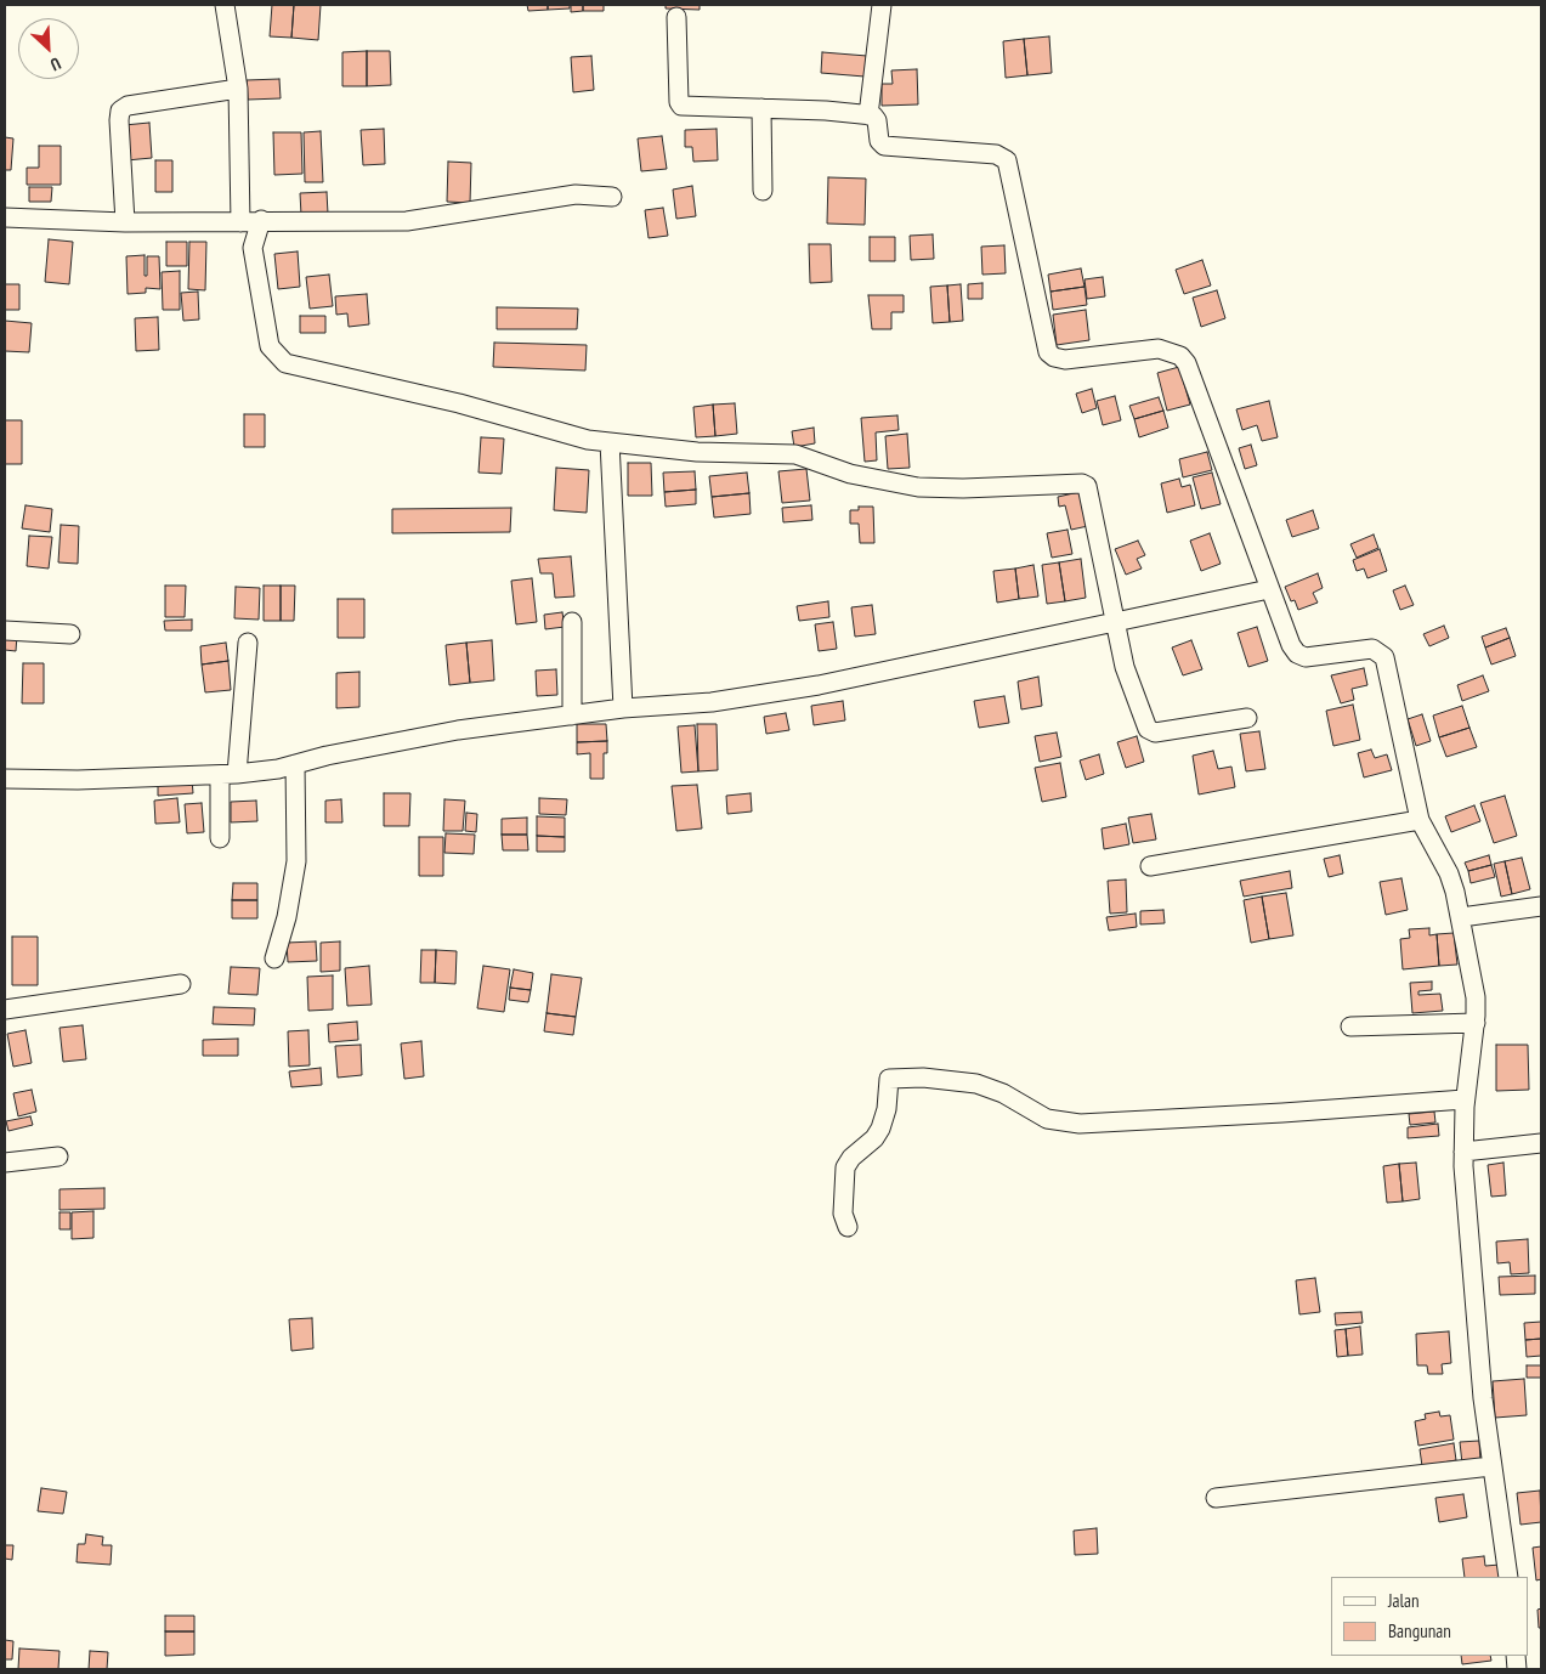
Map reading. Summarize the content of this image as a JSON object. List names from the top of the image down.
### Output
{
  "legend": ["Jalan", "Bangunan"],
  "north": "bottom right"
}
